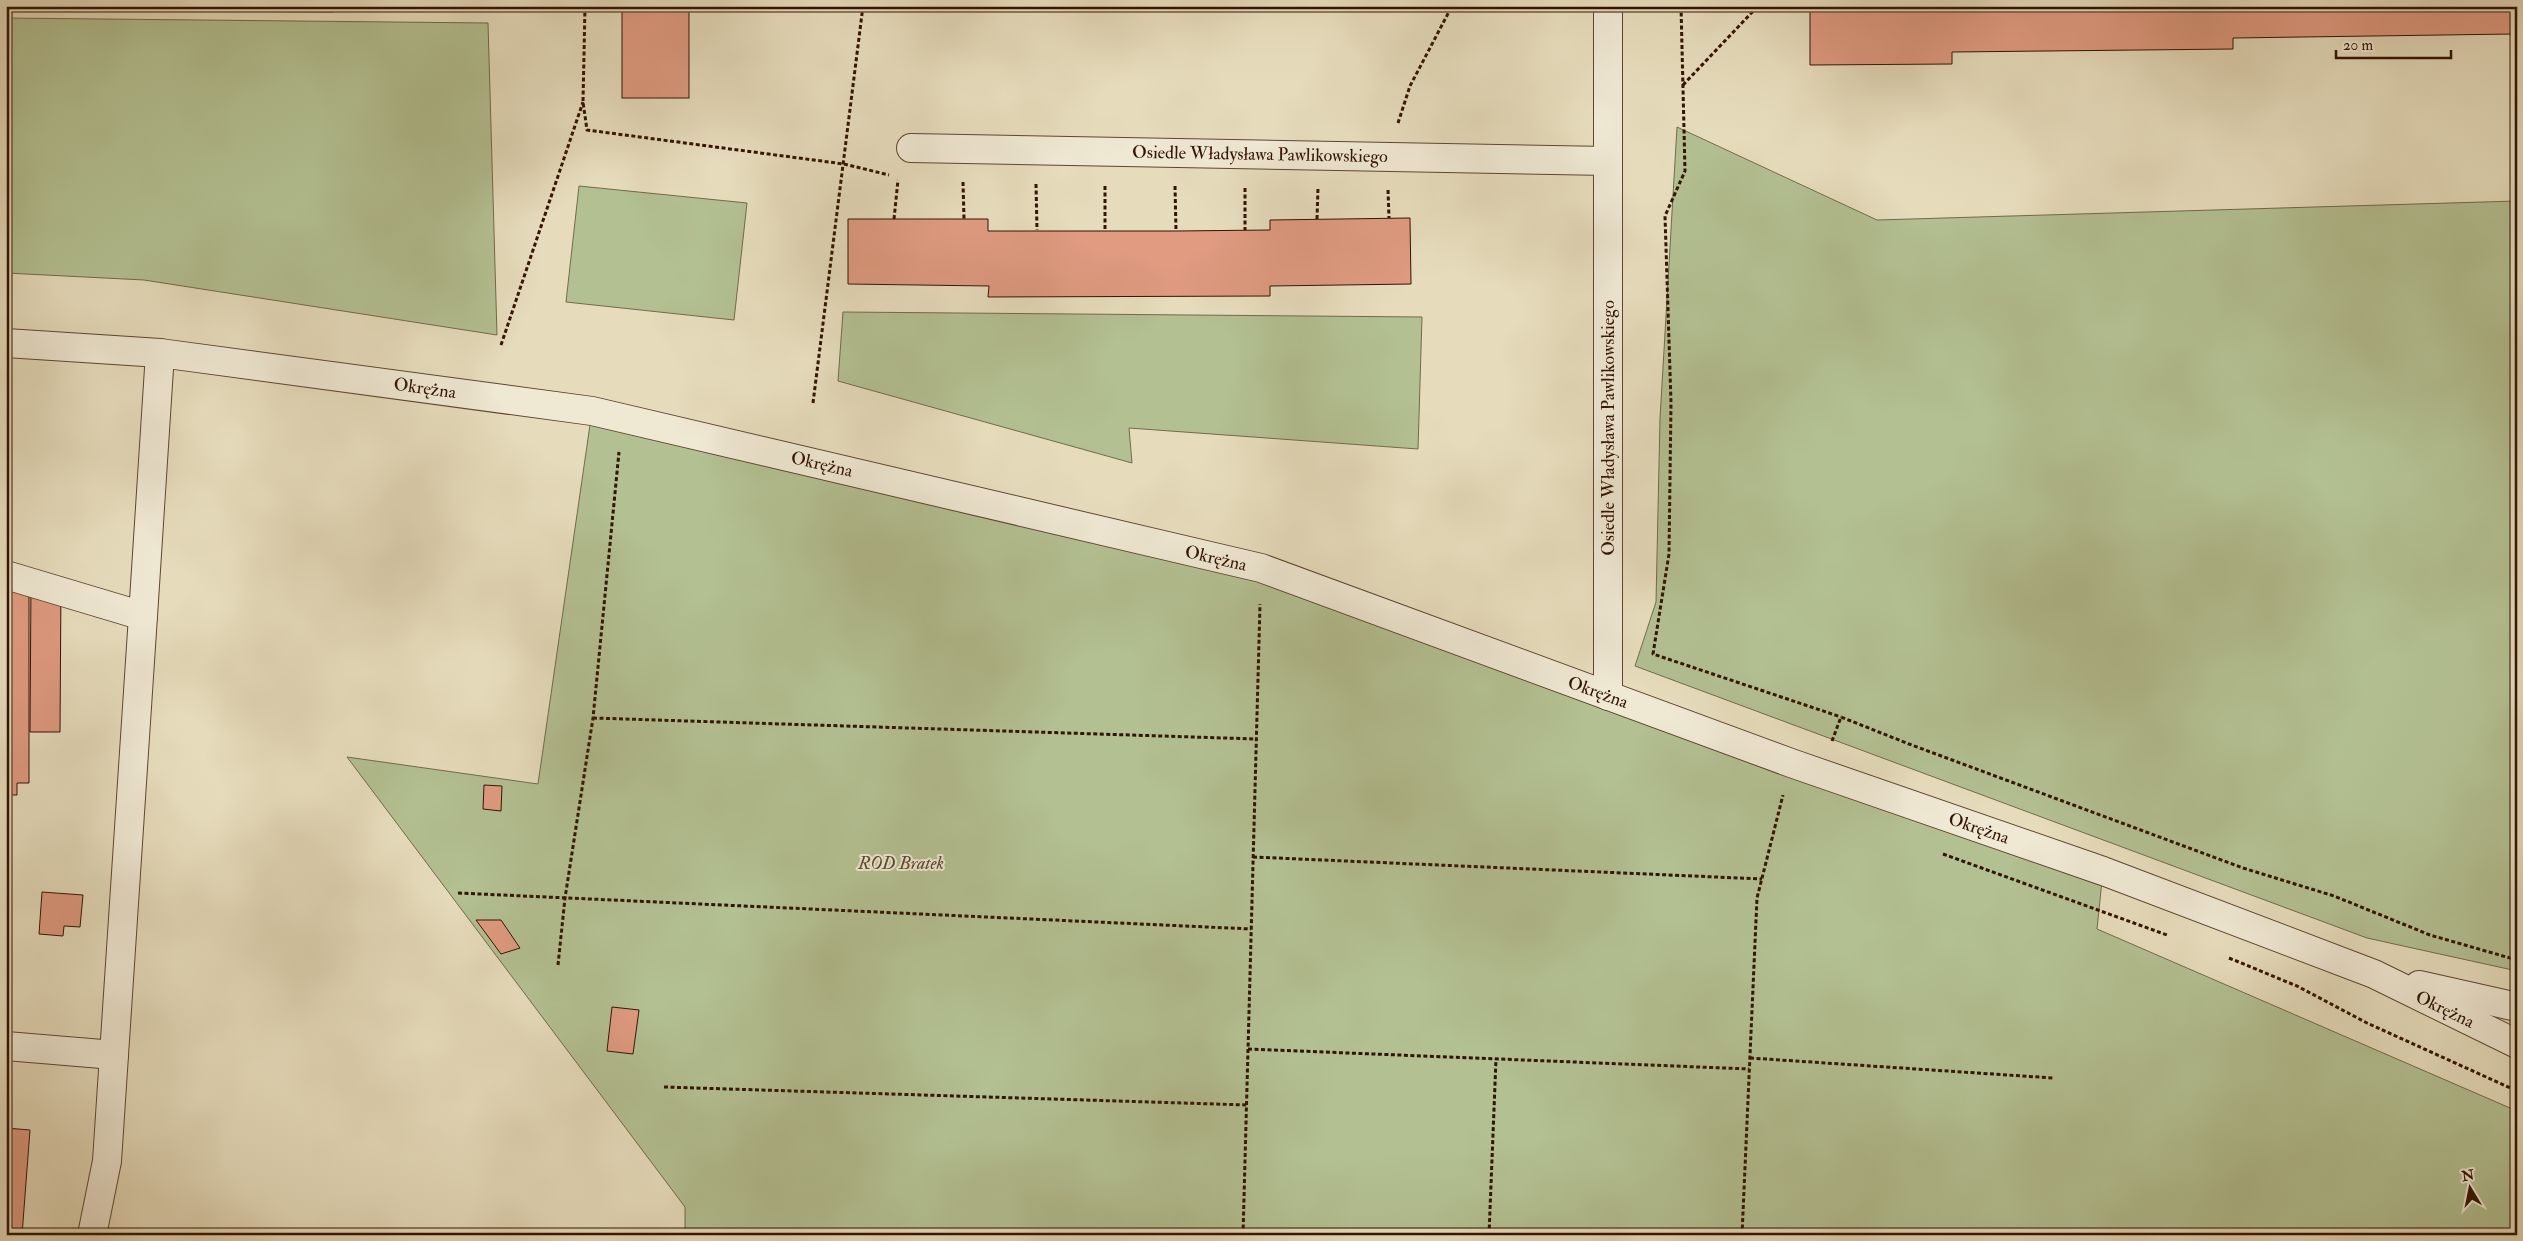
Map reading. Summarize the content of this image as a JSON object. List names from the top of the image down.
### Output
{
  "streets": {
    "street": ["Osiedle Władysława Pawlikowskiego", "Okrężna"]
  },
  "crossings": [
    ["Osiedle Władysława Pawlikowskiego", "Okrężna"]
  ],
  "parks": ["ROD Bratek"],
  "scale_bar": "20 m",
  "north": "top"
}
